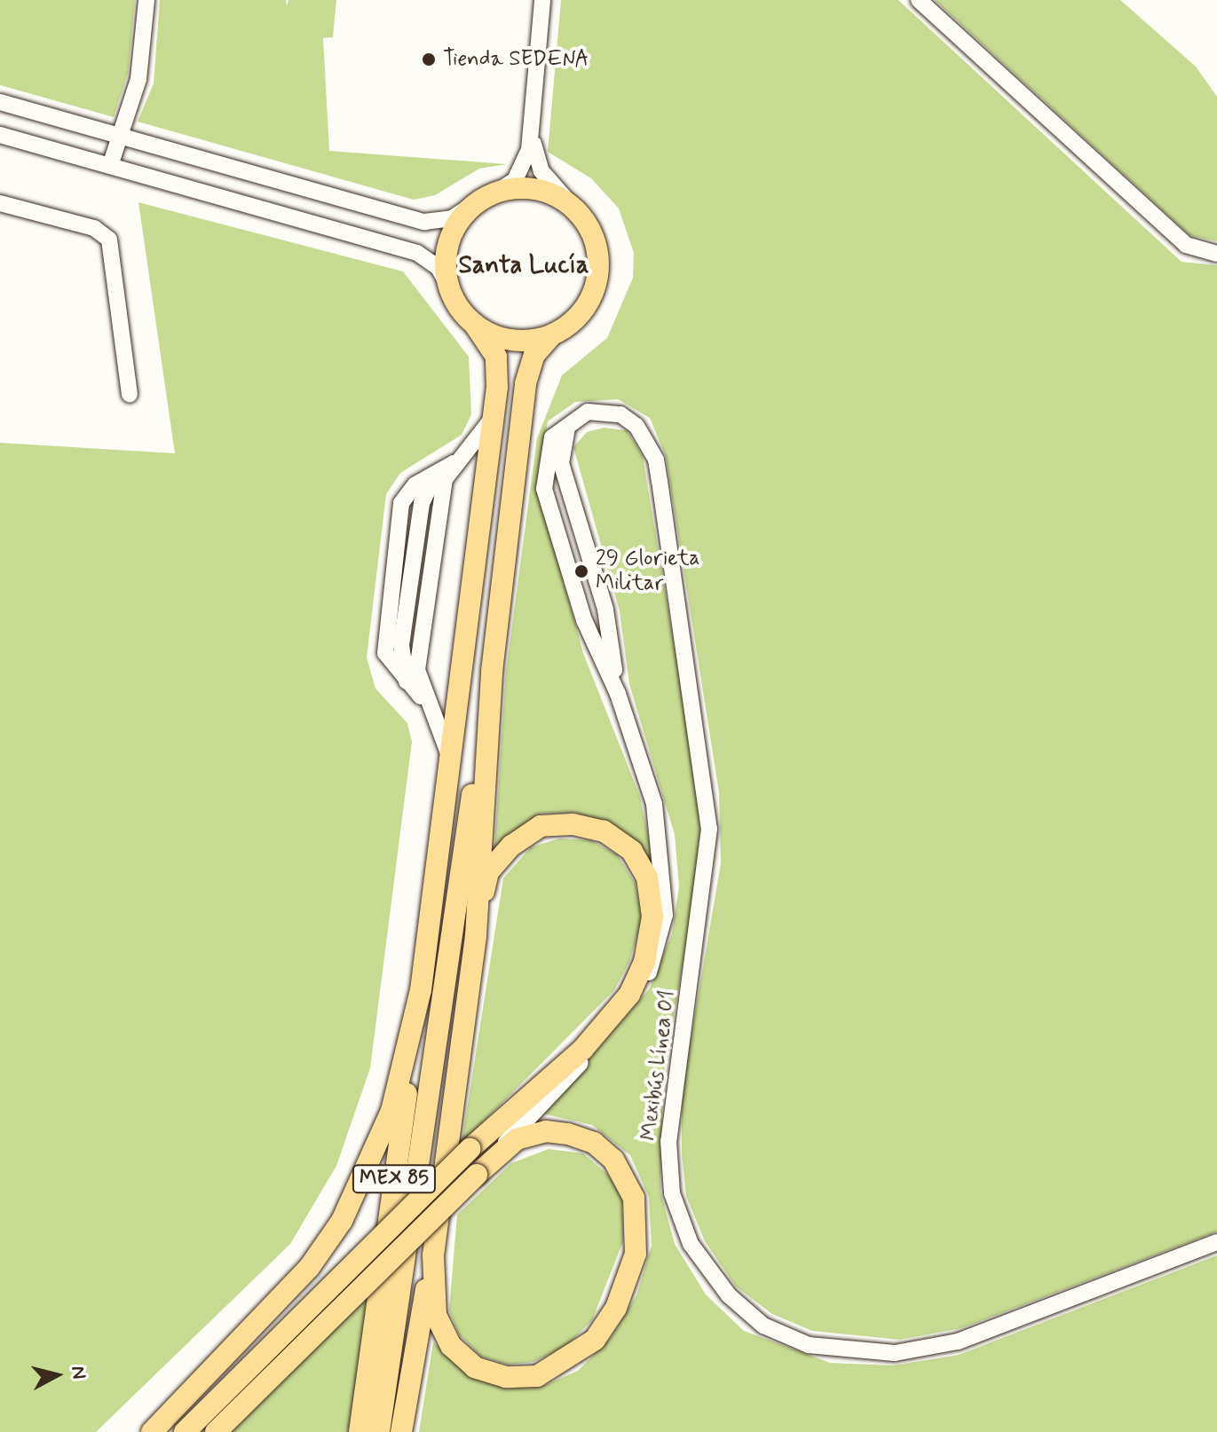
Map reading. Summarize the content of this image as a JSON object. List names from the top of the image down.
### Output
{
  "streets": {
    "main road": ["MEX 85"],
    "street": ["Mexibús Línea 01"]
  },
  "districts": ["Santa Lucía"],
  "places": ["Tienda SEDENA", "29 Glorieta Militar"],
  "north": "right"
}
